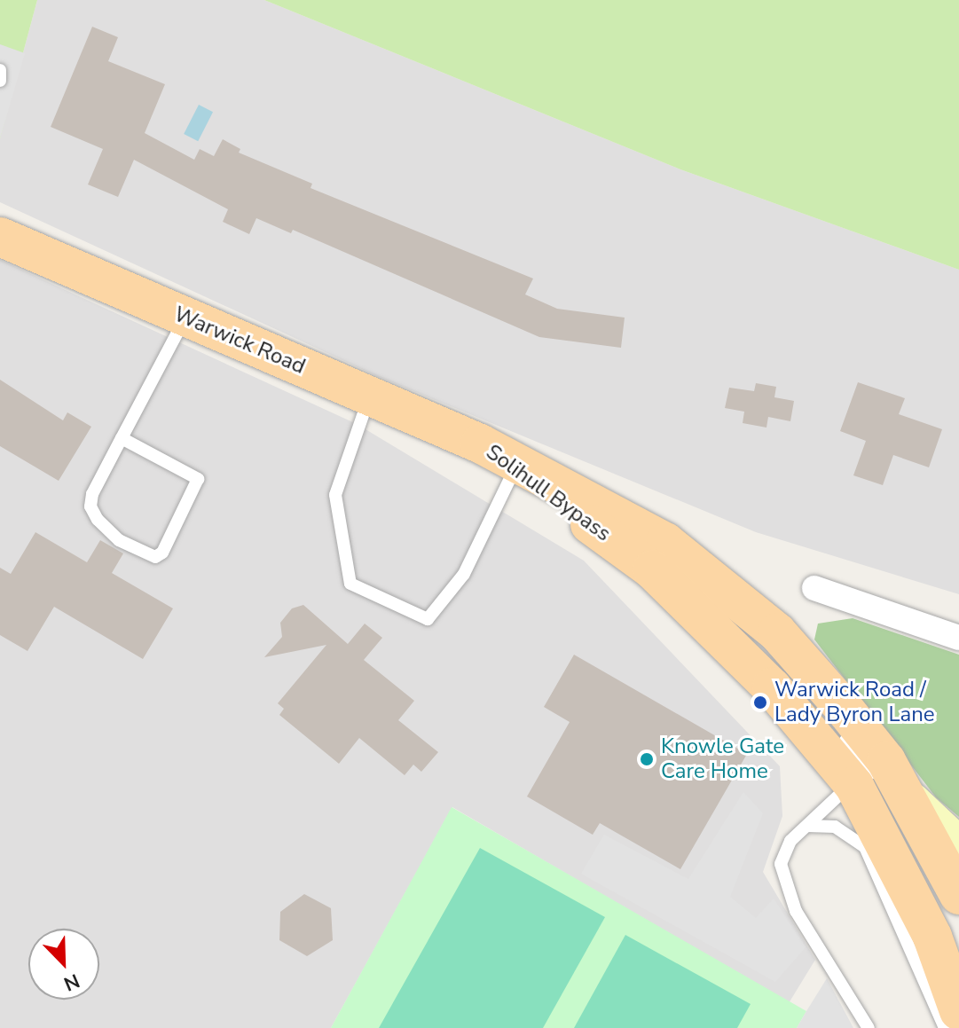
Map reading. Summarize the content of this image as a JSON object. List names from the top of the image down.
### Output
{
  "streets": {
    "main road": ["Warwick Road", "Solihull Bypass"]
  },
  "crossings": [
    ["Warwick Road", "Solihull Bypass"]
  ],
  "places": ["Warwick Road / Lady Byron Lane", "Knowle Gate Care Home"],
  "north": "bottom right"
}
